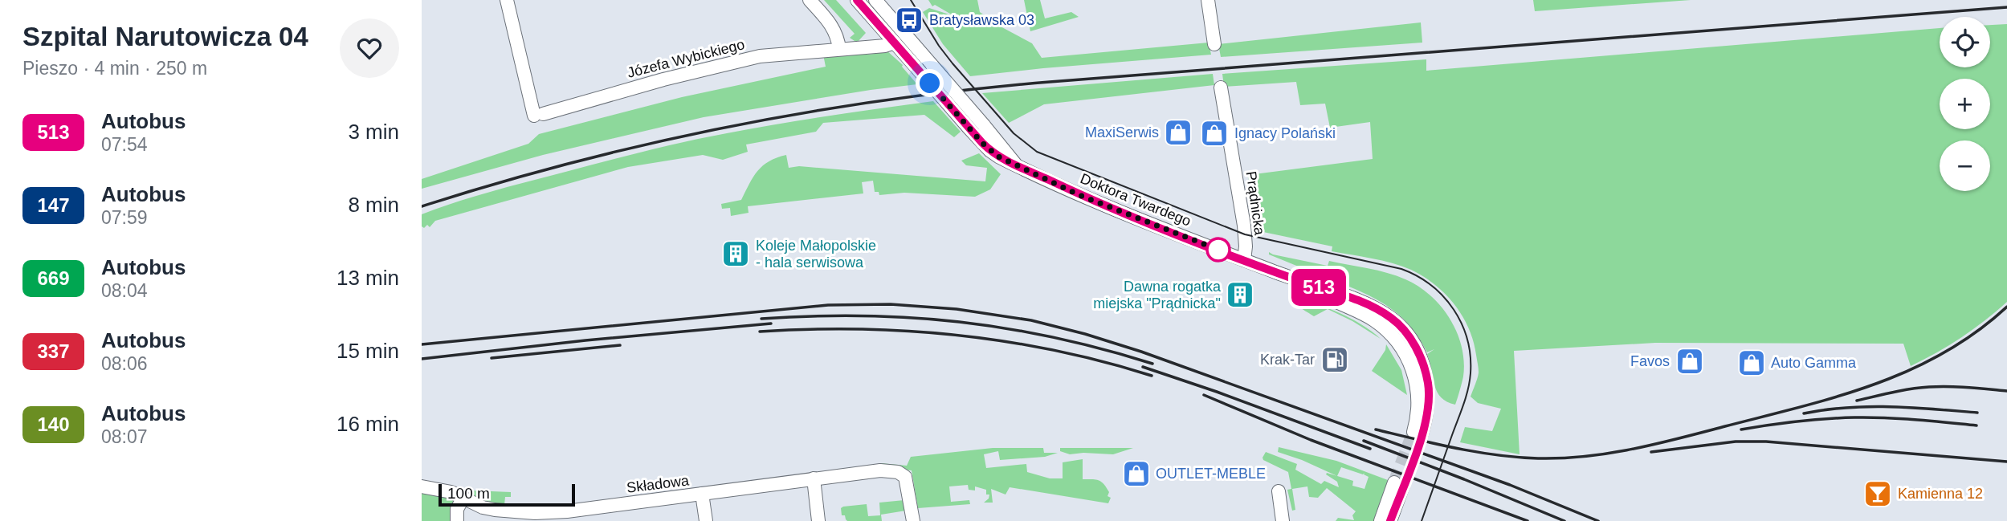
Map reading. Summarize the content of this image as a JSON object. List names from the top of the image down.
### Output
{
  "streets": {
    "street": [
      "Józefa Wybickiego",
      "Doktora Twardego",
      "Prądnicka",
      "Składowa"
    ]
  },
  "crossings": [
    ["Józefa Wybickiego", "Doktora Twardego"],
    ["Doktora Twardego", "Prądnicka"]
  ],
  "places": {
    "bus stop": ["Bratysławska 03"],
    "shop": [
      "MaxiSerwis",
      "Ignacy Polański",
      "Favos",
      "Auto Gamma",
      "OUTLET-MEBLE"
    ],
    "building": ["Koleje Małopolskie - hala serwisowa", "Dawna rogatka miejska \"Prądnicka\""],
    "fuel station": ["Krak-Tar"],
    "bar": ["Kamienna 12"]
  },
  "lines": ["bus line 513"],
  "scale_bar": "100 m",
  "page": {
    "heading": ["Szpital Narutowicza 04", "Pieszo · 4 min · 250 m"],
    "on_map": "513",
    "map_buttons": ["+", "−"],
    "list": [
      {
        "mark": "513",
        "name": "Autobus",
        "note": "07:54",
        "value": "3 min"
      },
      {
        "mark": "147",
        "name": "Autobus",
        "note": "07:59",
        "value": "8 min"
      },
      {
        "mark": "669",
        "name": "Autobus",
        "note": "08:04",
        "value": "13 min"
      },
      {
        "mark": "337",
        "name": "Autobus",
        "note": "08:06",
        "value": "15 min"
      },
      {
        "mark": "140",
        "name": "Autobus",
        "note": "08:07",
        "value": "16 min"
      }
    ],
    "scale": "100 m"
  }
}
